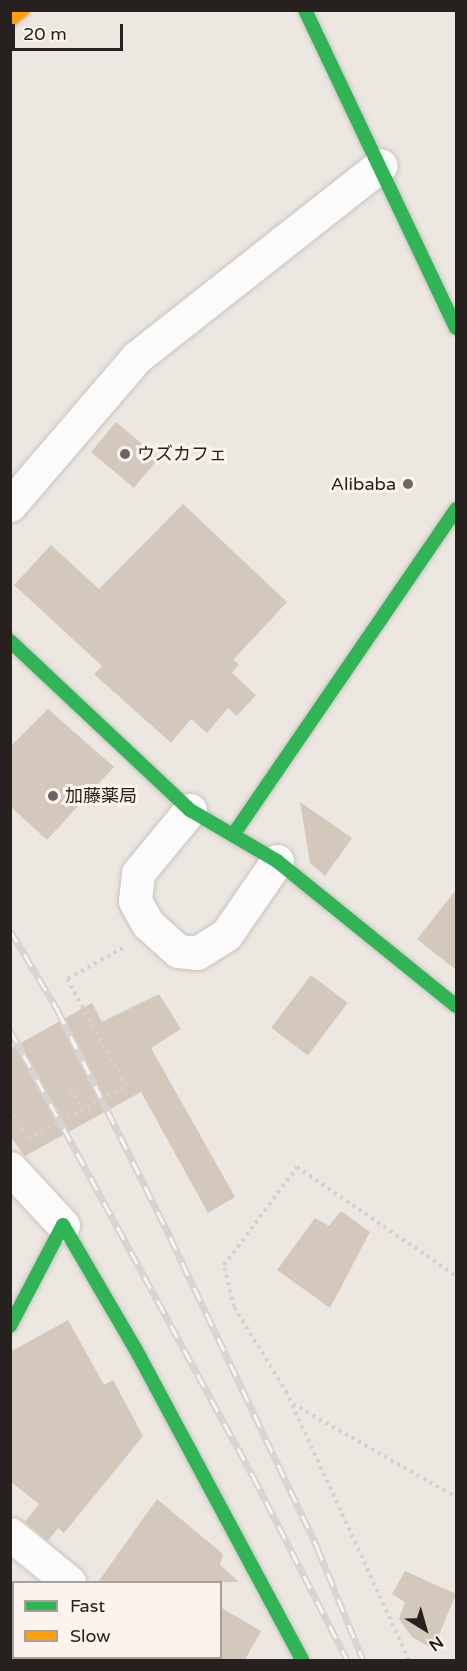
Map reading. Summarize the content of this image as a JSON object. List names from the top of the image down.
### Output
{
  "places": ["ウズカフェ", "Alibaba", "加藤薬局"],
  "legend": ["Fast", "Slow"],
  "scale_bar": "20 m",
  "north": "bottom right"
}
